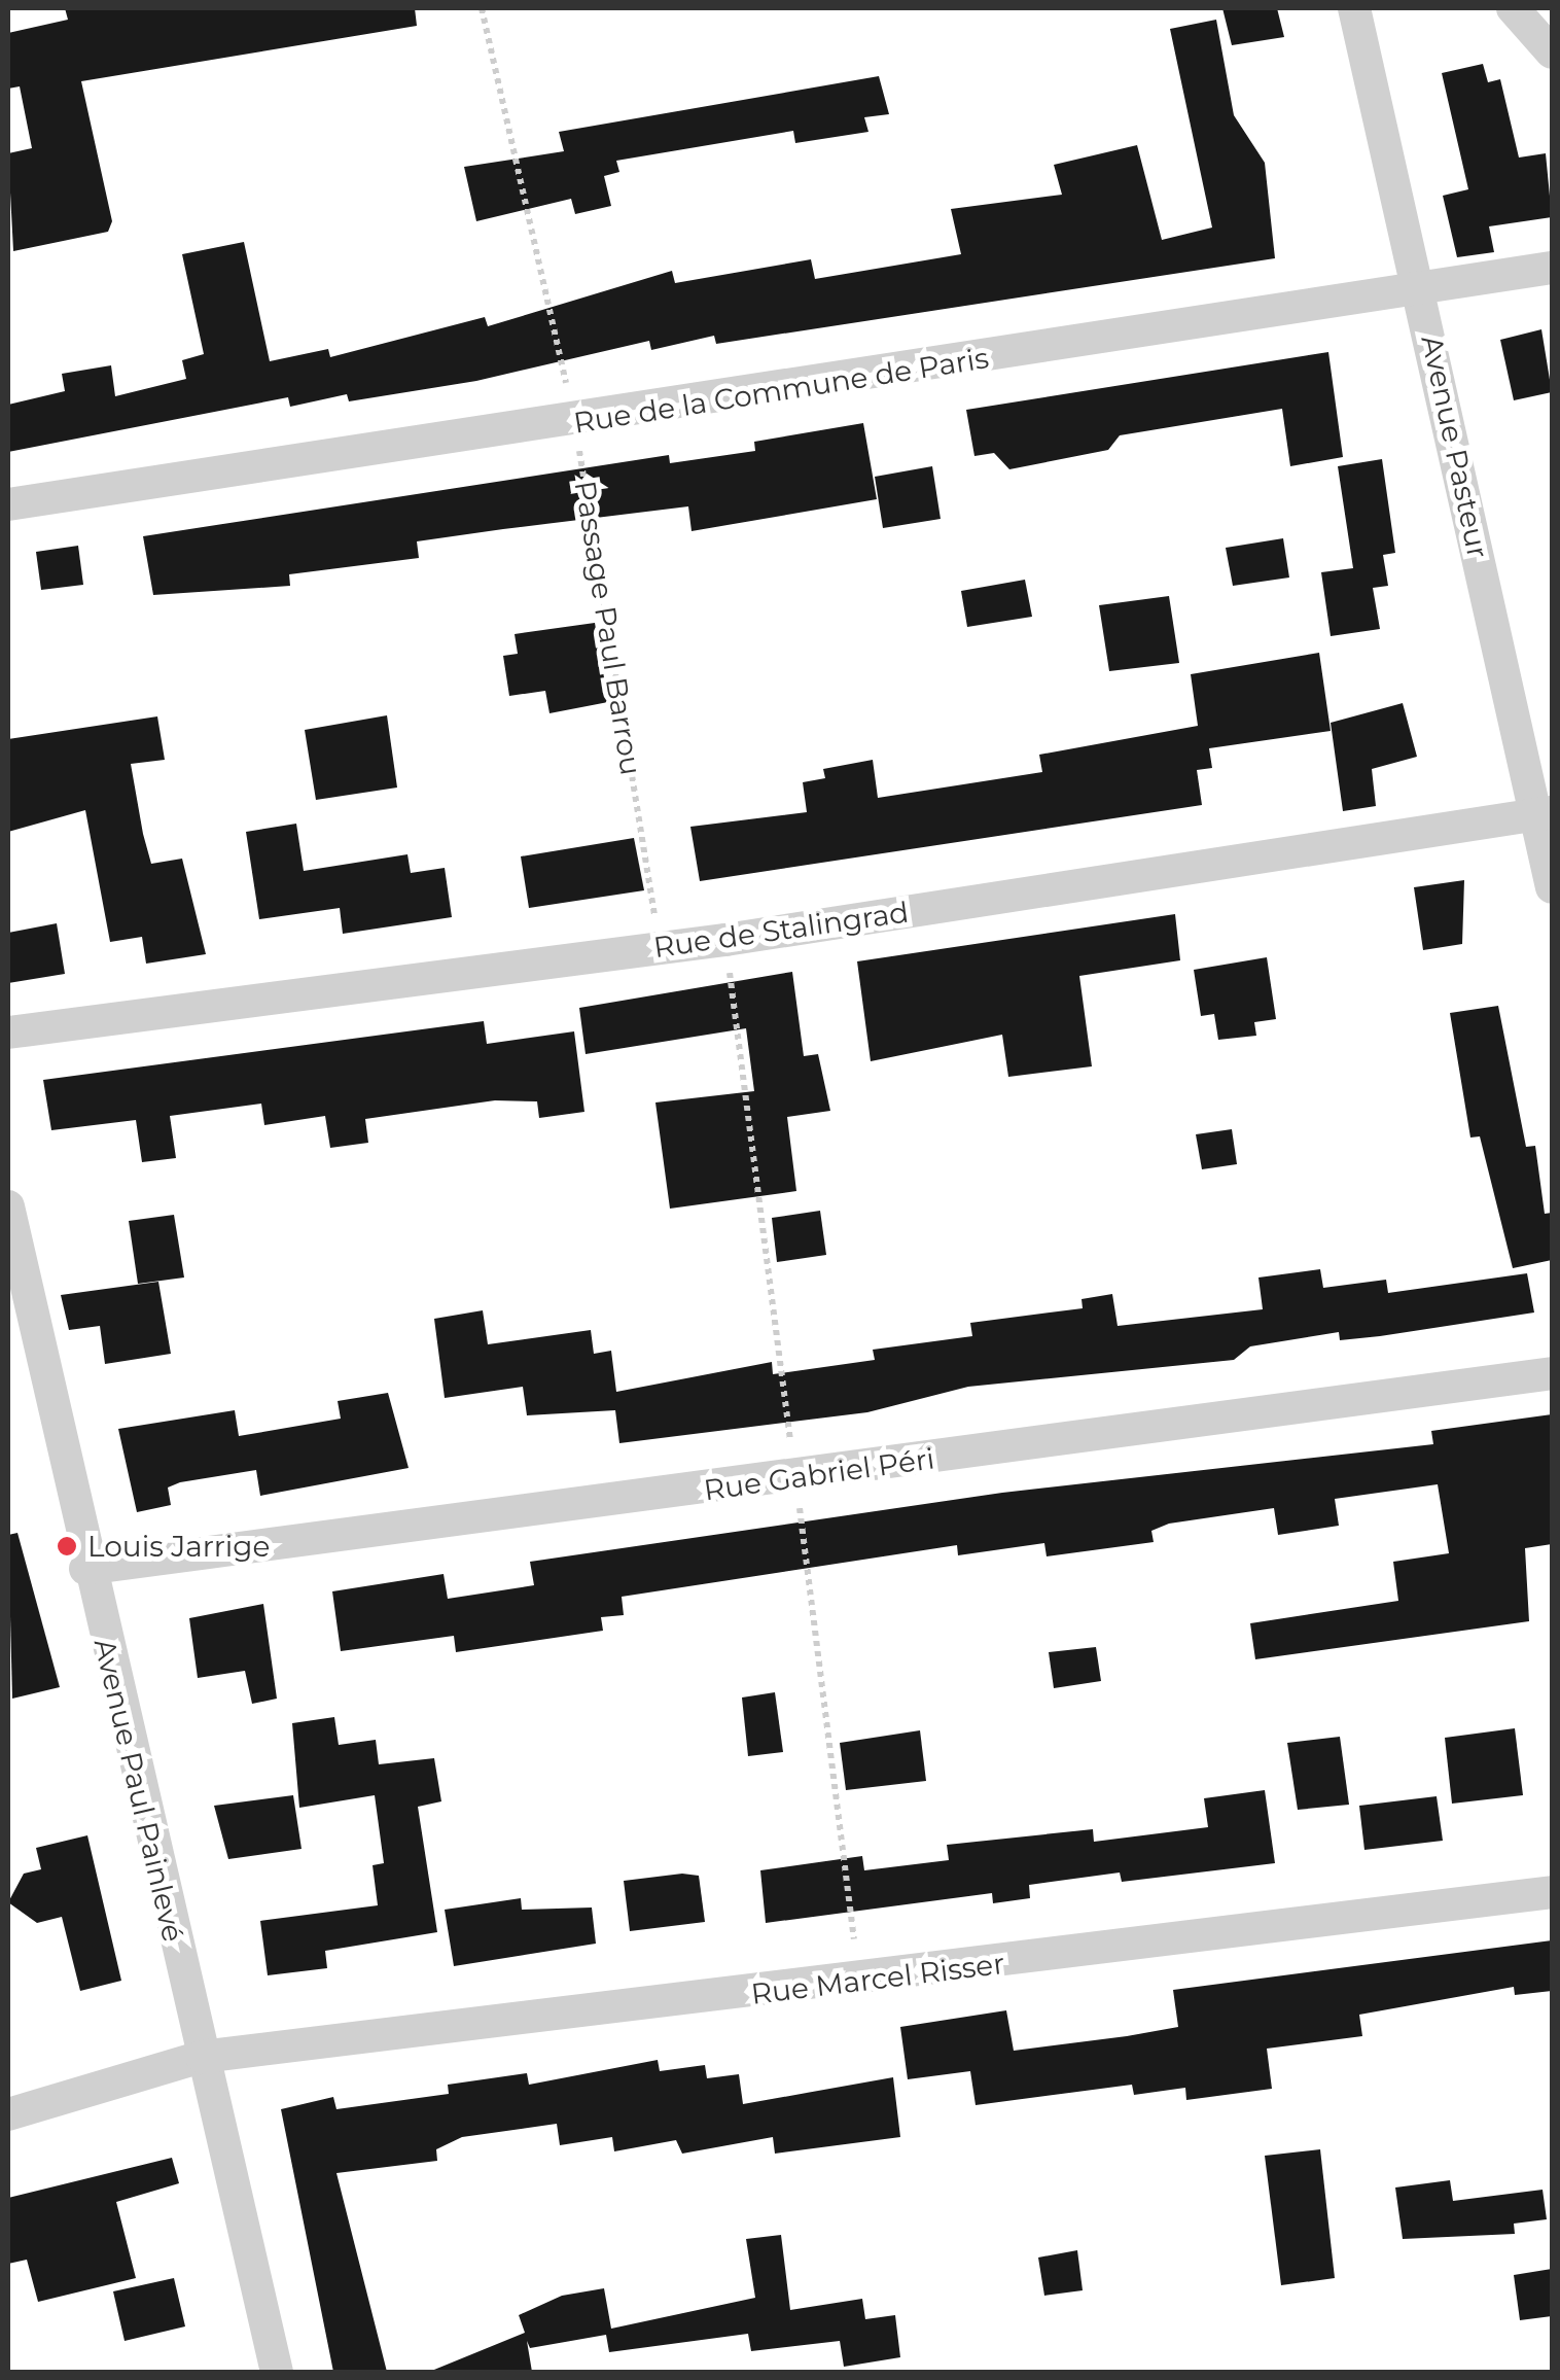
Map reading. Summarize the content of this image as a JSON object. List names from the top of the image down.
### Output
{
  "streets": {
    "street": [
      "Rue de la Commune de Paris",
      "Avenue Pasteur",
      "Rue de Stalingrad",
      "Rue Gabriel Péri",
      "Avenue Paul Painlevé",
      "Rue Marcel Risser"
    ],
    "path": ["Passage Paul Barrou"]
  },
  "crossings": [
    ["Rue de la Commune de Paris", "Avenue Pasteur"],
    ["Rue de la Commune de Paris", "Passage Paul Barrou"],
    ["Avenue Pasteur", "Rue de Stalingrad"],
    ["Passage Paul Barrou", "Rue de Stalingrad"],
    ["Rue Gabriel Péri", "Avenue Paul Painlevé"],
    ["Avenue Paul Painlevé", "Rue Marcel Risser"]
  ],
  "places": ["Louis Jarrige"]
}
